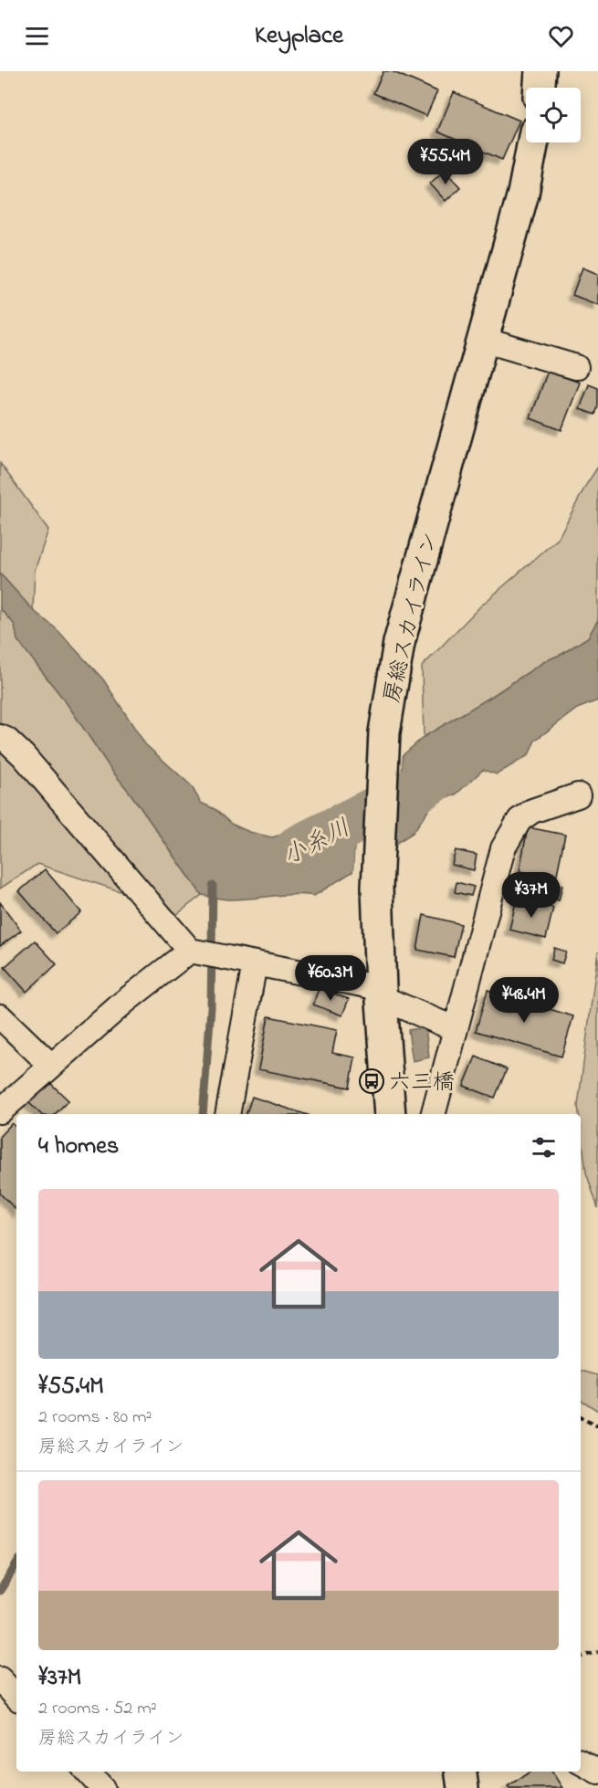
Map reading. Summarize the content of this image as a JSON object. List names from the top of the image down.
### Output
{
  "streets": {
    "main road": ["房総スカイライン"]
  },
  "water": ["小糸川"],
  "places": {
    "bus stop": ["六三橋"]
  },
  "page": {
    "header": "Keyplace",
    "price": [
      "¥55.4M",
      "¥37M",
      "¥60.3M",
      "¥48.4M"
    ],
    "heading": "4 homes",
    "list": [
      {
        "name": "¥55.4M",
        "note": "2 rooms · 80 m² · 房総スカイライン"
      },
      {
        "name": "¥37M",
        "note": "2 rooms · 52 m² · 房総スカイライン"
      }
    ]
  }
}
